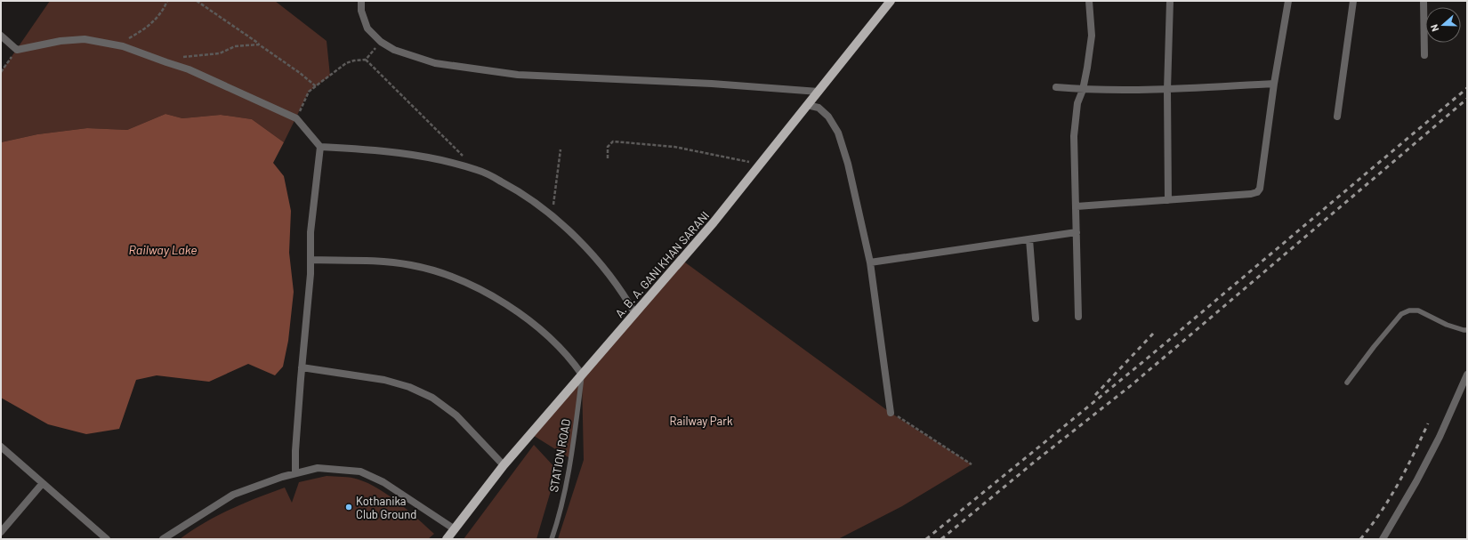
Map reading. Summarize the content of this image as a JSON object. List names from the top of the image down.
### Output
{
  "streets": {
    "main road": ["A. B. A. GANI KHAN SARANI"],
    "lane": ["STATION ROAD"]
  },
  "crossings": [
    ["A. B. A. GANI KHAN SARANI", "STATION ROAD"]
  ],
  "water": ["Railway Lake"],
  "parks": ["Railway Park"],
  "places": ["Kothanika Club Ground"],
  "north": "left"
}
